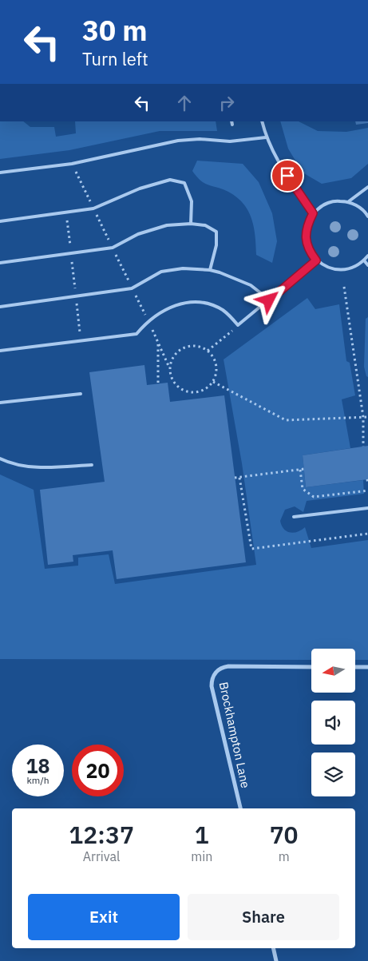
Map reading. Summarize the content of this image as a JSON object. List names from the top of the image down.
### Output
{
  "streets": {
    "street": ["Brockhampton Lane"]
  },
  "north": "left",
  "page": {
    "turn": ["30 m", "Turn left"],
    "speed": "18 km/h",
    "limit": "20",
    "eta": [
      "12:37",
      "Arrival",
      "1",
      "min",
      "70",
      "m"
    ],
    "buttons": ["Exit", "Share"]
  }
}
